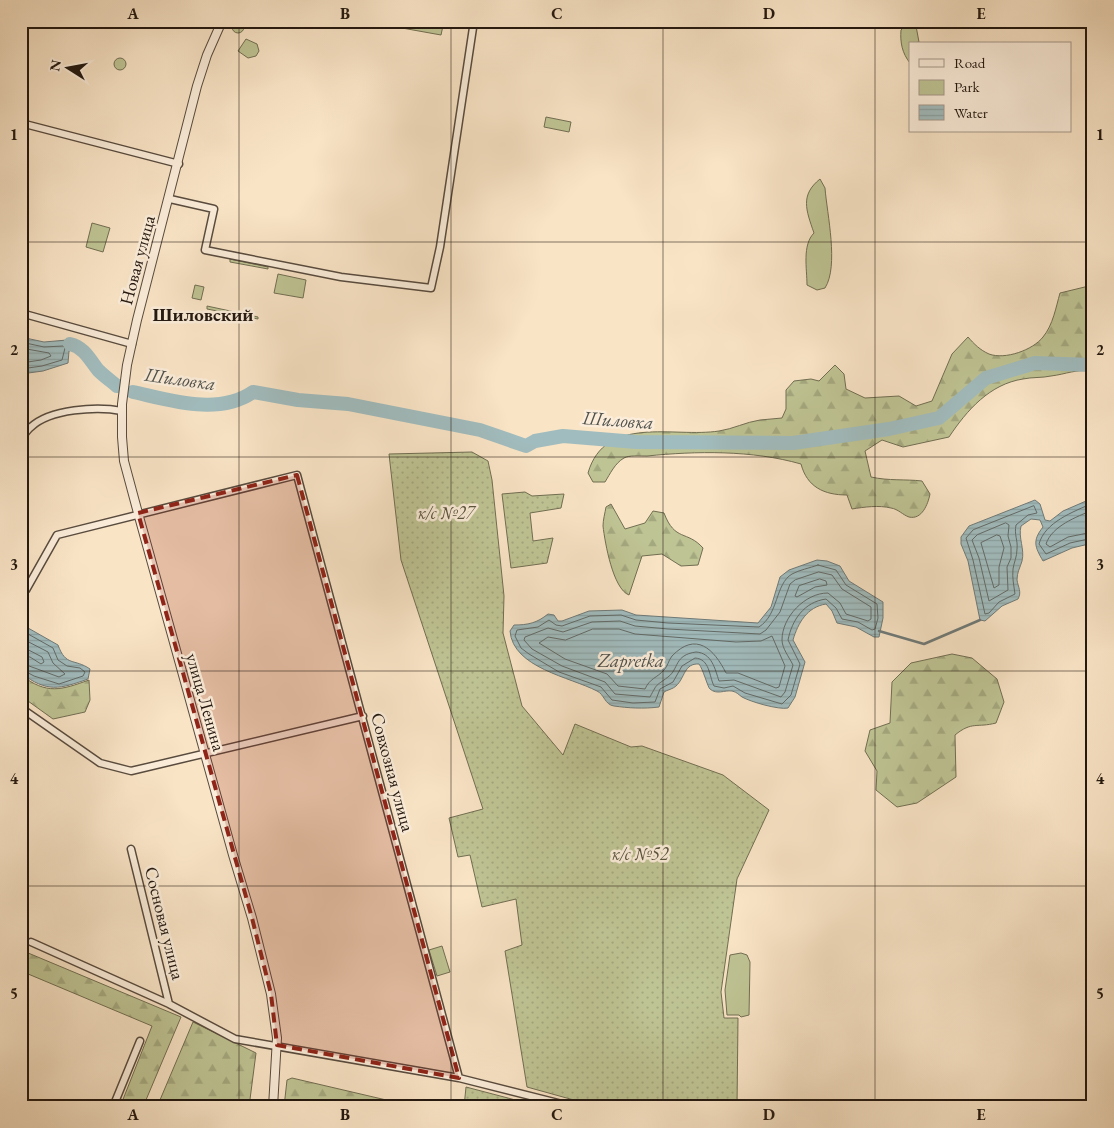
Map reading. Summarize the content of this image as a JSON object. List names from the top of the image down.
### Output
{
  "streets": {
    "street": [
      "Новая улица",
      "улица Ленина",
      "Совхозная улица",
      "Сосновая улица"
    ]
  },
  "crossings": [
    ["Новая улица", "улица Ленина"],
    ["улица Ленина", "Совхозная улица"]
  ],
  "districts": ["Шиловский"],
  "water": ["Шиловка", "Zapretka"],
  "parks": ["к/с №27", "к/с №52"],
  "legend": ["Road", "Park", "Water"],
  "north": "left",
  "grid": {
    "columns": [
      "A",
      "B",
      "C",
      "D",
      "E"
    ],
    "rows": [
      "1",
      "2",
      "3",
      "4",
      "5"
    ]
  }
}
